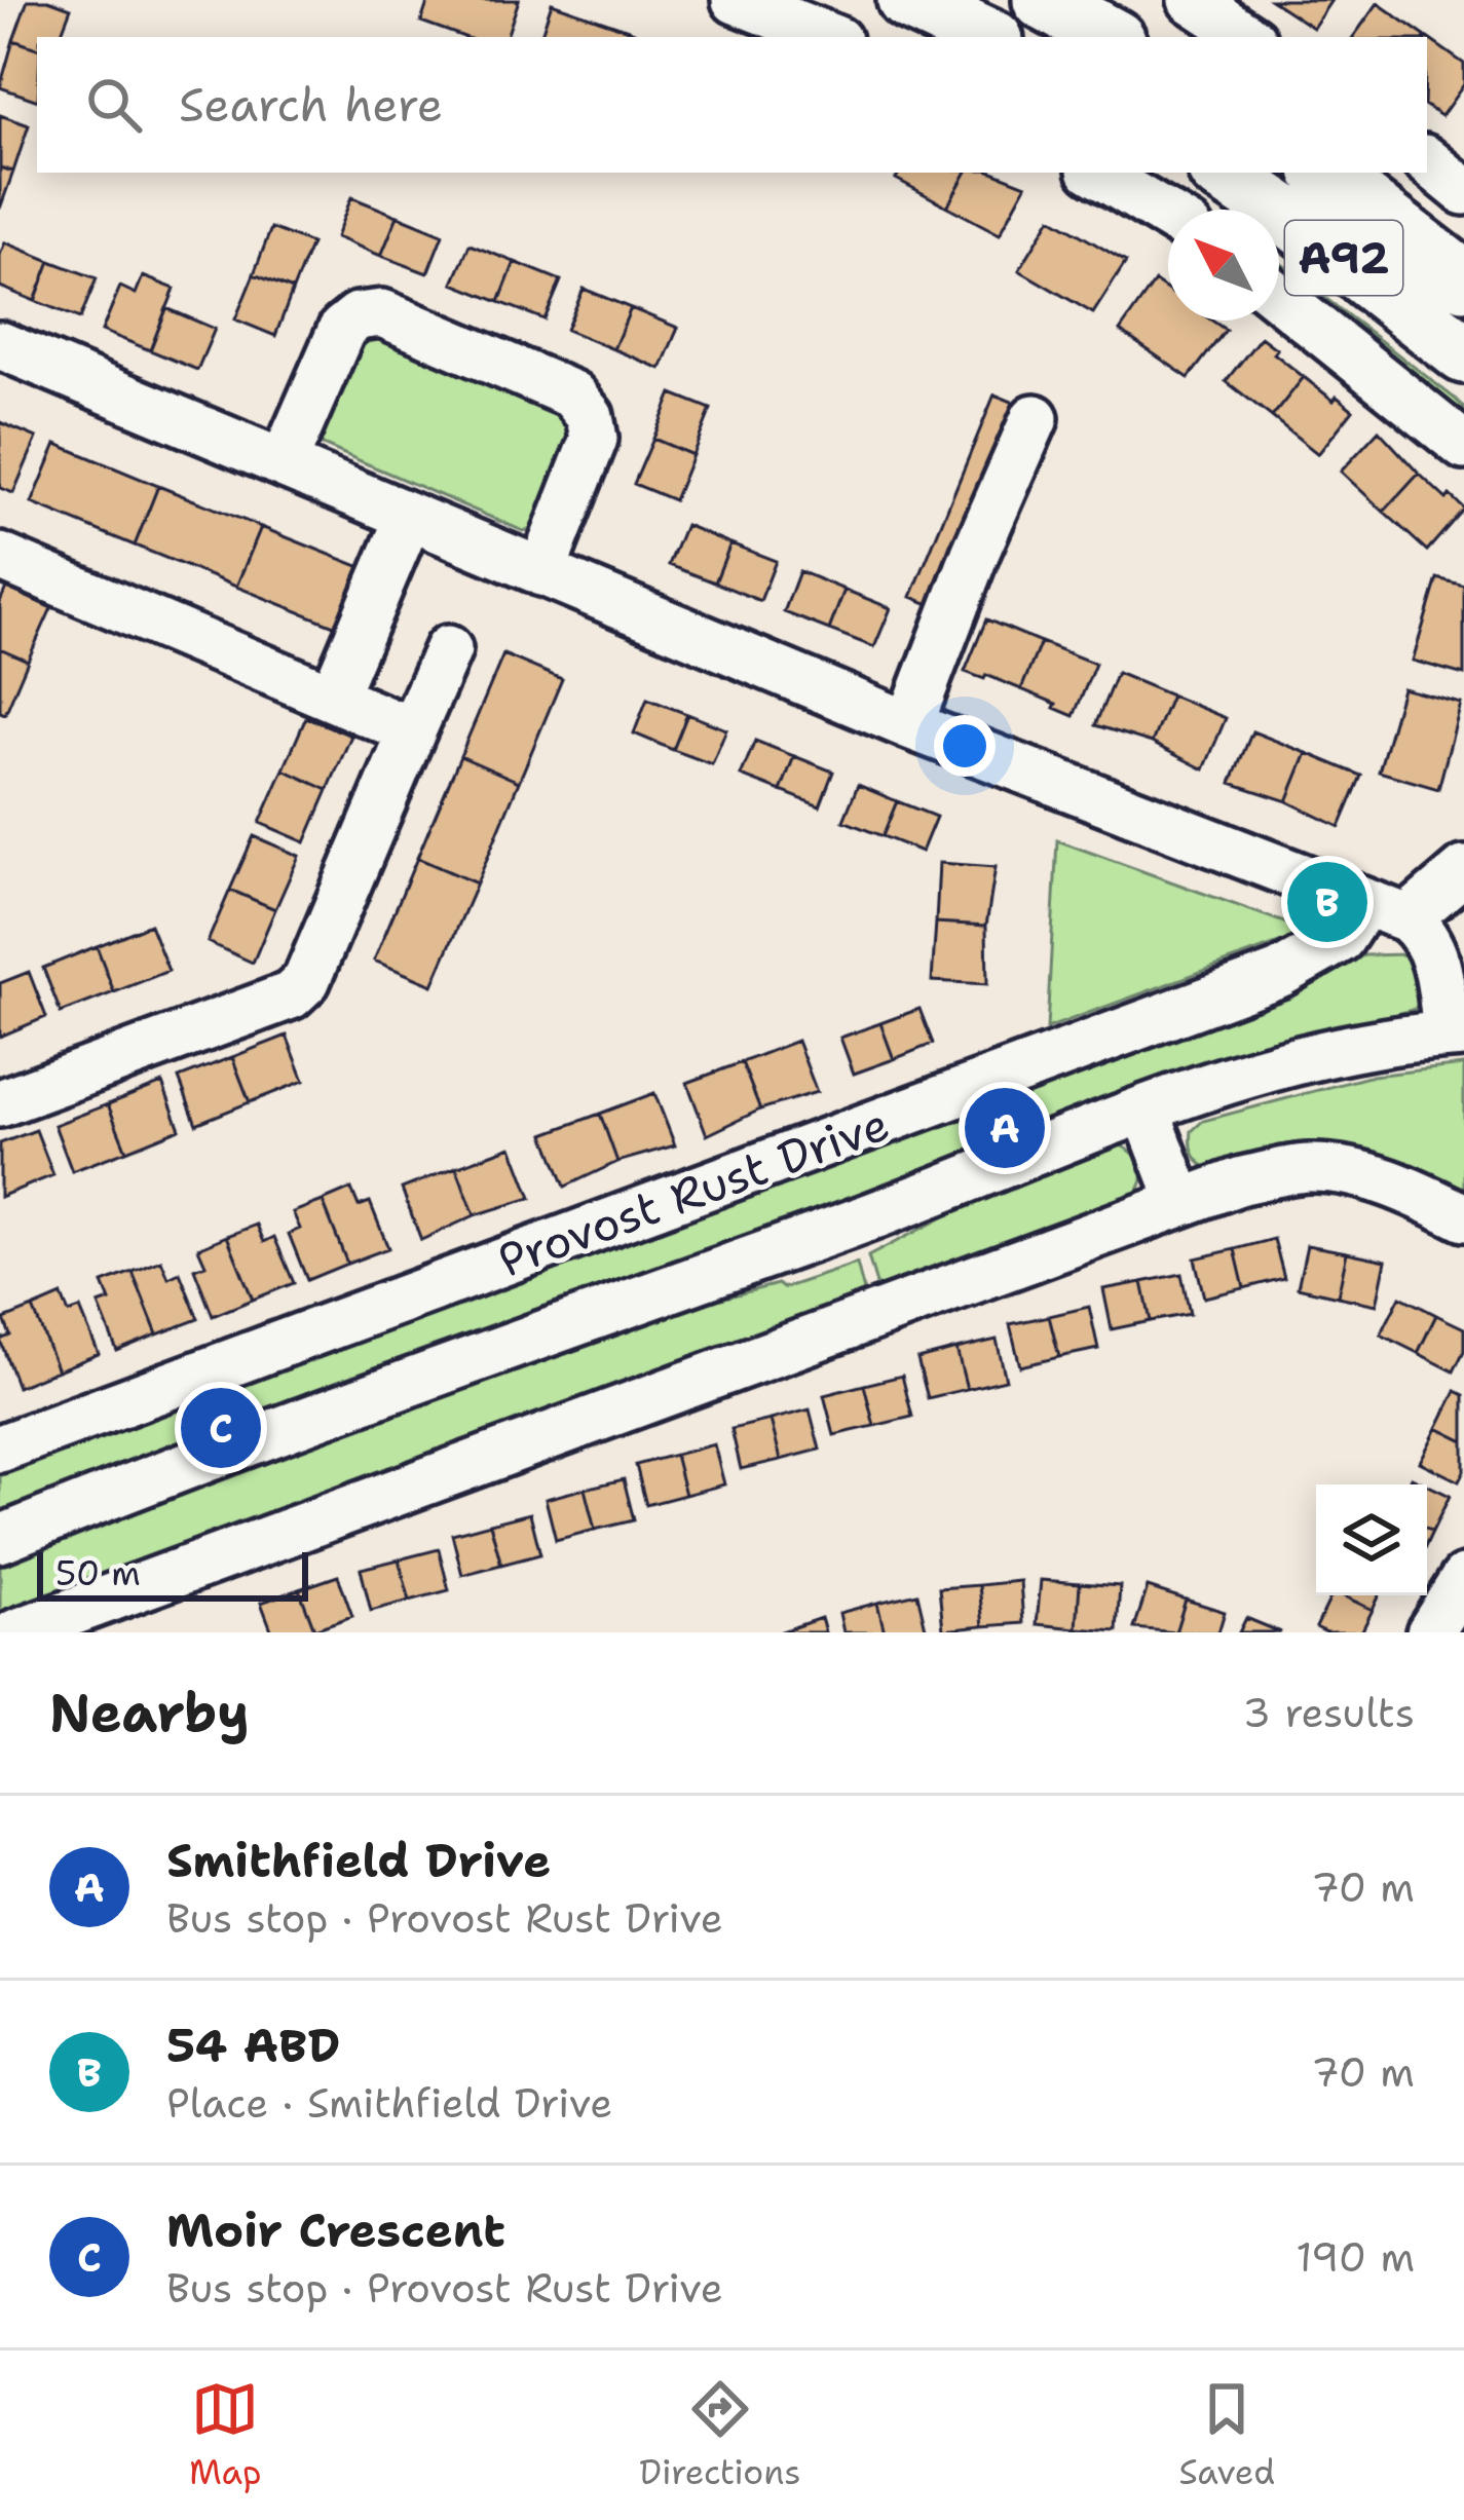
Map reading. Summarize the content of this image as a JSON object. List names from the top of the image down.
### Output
{
  "streets": {
    "main road": ["A92"],
    "street": ["Provost Rust Drive"]
  },
  "scale_bar": "50 m",
  "north": "top left",
  "page": {
    "search": "Search here",
    "pins": ["B", "A", "C"],
    "scale": "50 m",
    "heading": ["Nearby", "3 results"],
    "list": [
      {
        "mark": "A",
        "name": "Smithfield Drive",
        "note": "Bus stop · Provost Rust Drive",
        "value": "70 m"
      },
      {
        "mark": "B",
        "name": "54 ABD",
        "note": "Place · Smithfield Drive",
        "value": "70 m"
      },
      {
        "mark": "C",
        "name": "Moir Crescent",
        "note": "Bus stop · Provost Rust Drive",
        "value": "190 m"
      }
    ],
    "nav": ["Map", "Directions", "Saved"]
  }
}
